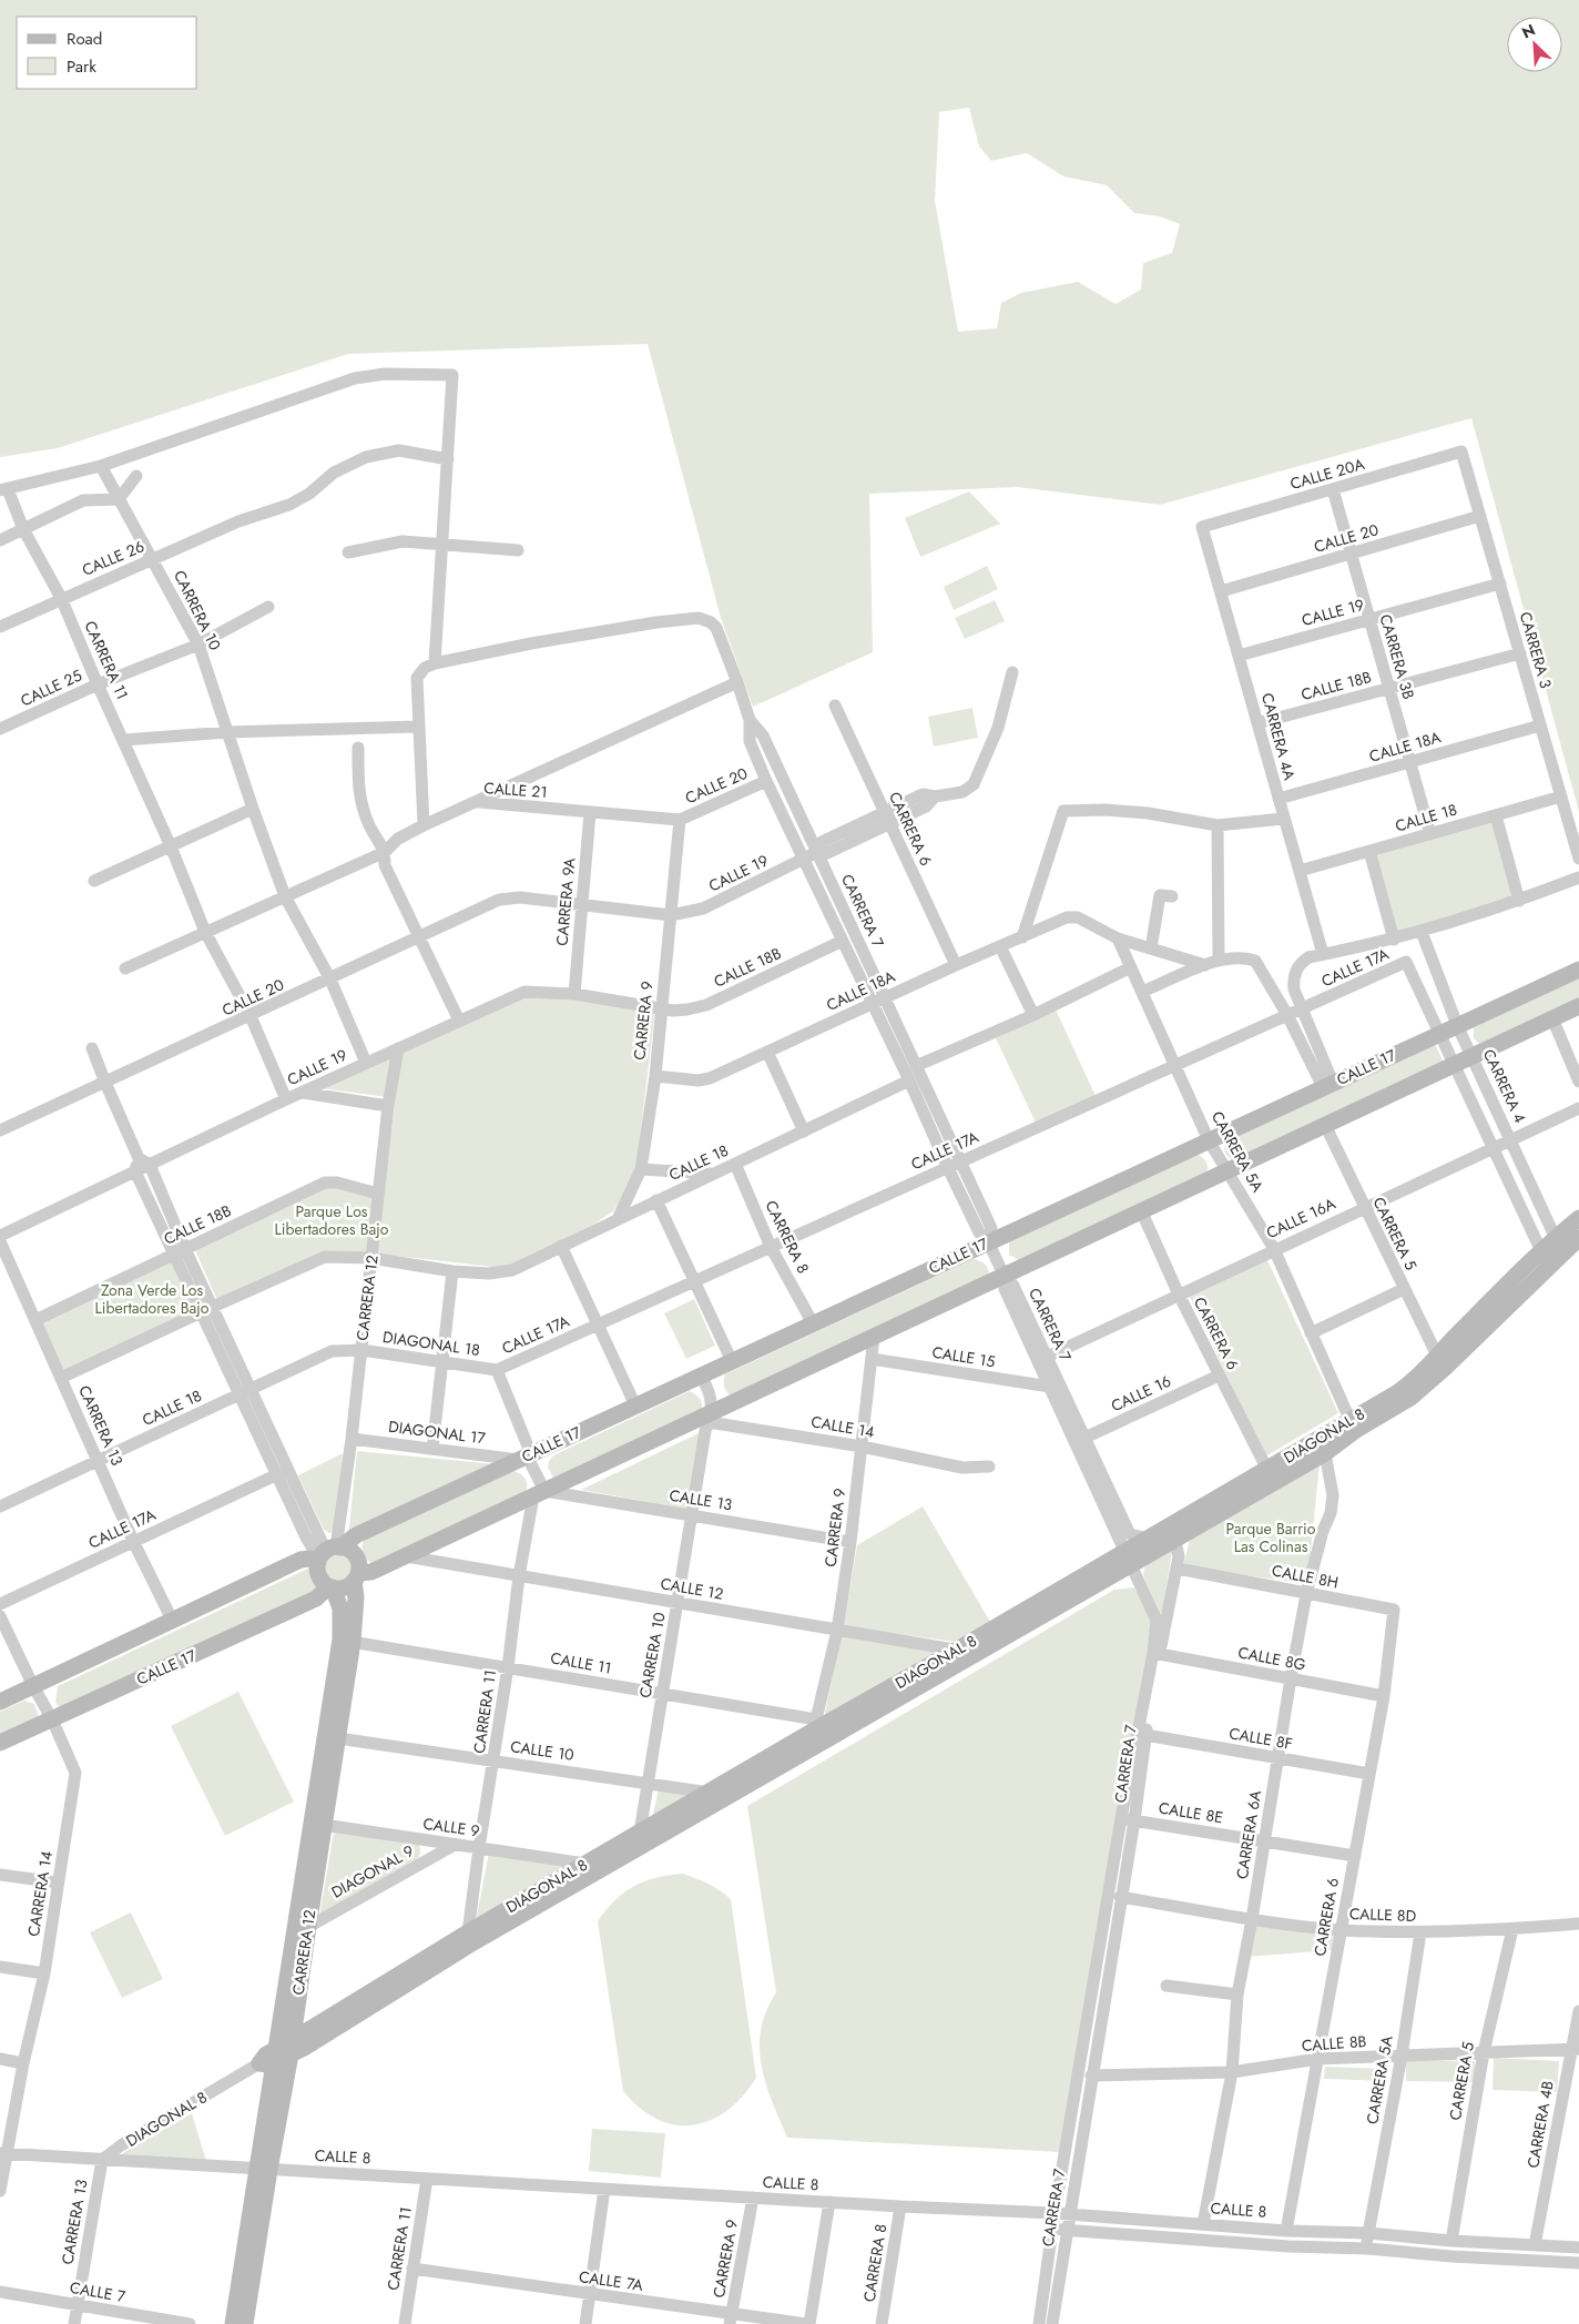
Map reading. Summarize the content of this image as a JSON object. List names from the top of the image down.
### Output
{
  "streets": {
    "street": [
      "CALLE 20A",
      "CALLE 20",
      "CALLE 26",
      "CARRERA 10",
      "CALLE 19",
      "CARRERA 3",
      "CARRERA 3B",
      "CARRERA 11",
      "CALLE 18B",
      "CALLE 25",
      "CARRERA 4A",
      "CALLE 18A",
      "CALLE 21",
      "CALLE 18",
      "CARRERA 6",
      "CARRERA 9A",
      "CARRERA 7",
      "CALLE 17A",
      "CARRERA 9",
      "CALLE 17",
      "CARRERA 4",
      "CARRERA 5A",
      "CALLE 16A",
      "CARRERA 5",
      "CARRERA 8",
      "CARRERA 12",
      "DIAGONAL 18",
      "CALLE 15",
      "CALLE 16",
      "CARRERA 13",
      "CALLE 14",
      "DIAGONAL 17",
      "DIAGONAL 8",
      "CALLE 13",
      "CALLE 8H",
      "CALLE 12",
      "CALLE 8G",
      "CALLE 11",
      "CALLE 8F",
      "CALLE 10",
      "CALLE 8E",
      "CALLE 9",
      "CARRERA 6A",
      "DIAGONAL 9",
      "CARRERA 14",
      "CALLE 8D",
      "CALLE 8B",
      "CARRERA 4B",
      "CALLE 8",
      "CALLE 7A",
      "CALLE 7"
    ]
  },
  "crossings": [
    ["CALLE 20A", "CARRERA 3"],
    ["CALLE 20A", "CARRERA 3B"],
    ["CALLE 20A", "CARRERA 4A"],
    ["CALLE 20", "CARRERA 10"],
    ["CALLE 20", "CALLE 19"],
    ["CALLE 20", "CARRERA 3"],
    ["CALLE 20", "CARRERA 3B"],
    ["CALLE 20", "CARRERA 11"],
    ["CALLE 20", "CARRERA 4A"],
    ["CALLE 20", "CALLE 21"],
    ["CALLE 20", "CARRERA 9A"],
    ["CALLE 20", "CARRERA 7"],
    ["CALLE 20", "CARRERA 9"],
    ["CALLE 26", "CARRERA 10"],
    ["CALLE 26", "CARRERA 11"],
    ["CARRERA 10", "CALLE 19"],
    ["CARRERA 10", "CALLE 25"],
    ["CARRERA 10", "CALLE 21"],
    ["CARRERA 10", "CALLE 17"],
    ["CARRERA 10", "CALLE 14"],
    ["CARRERA 10", "DIAGONAL 8"],
    ["CARRERA 10", "CALLE 13"],
    ["CARRERA 10", "CALLE 12"],
    ["CARRERA 10", "CALLE 11"],
    ["CARRERA 10", "CALLE 10"],
    ["CALLE 19", "CARRERA 3"],
    ["CALLE 19", "CARRERA 3B"],
    ["CALLE 19", "CALLE 18B"],
    ["CALLE 19", "CARRERA 4A"],
    ["CALLE 19", "CARRERA 6"],
    ["CALLE 19", "CARRERA 9A"],
    ["CALLE 19", "CARRERA 7"],
    ["CALLE 19", "CARRERA 9"],
    ["CALLE 19", "CARRERA 12"],
    ["CARRERA 3", "CALLE 18B"],
    ["CARRERA 3", "CALLE 18A"],
    ["CARRERA 3", "CALLE 18"],
    ["CARRERA 3B", "CALLE 18B"],
    ["CARRERA 3B", "CALLE 18A"],
    ["CARRERA 3B", "CALLE 18"],
    ["CARRERA 11", "CALLE 25"],
    ["CARRERA 11", "CALLE 21"],
    ["CARRERA 11", "DIAGONAL 8"],
    ["CARRERA 11", "CALLE 13"],
    ["CARRERA 11", "CALLE 12"],
    ["CARRERA 11", "CALLE 11"],
    ["CARRERA 11", "CALLE 10"],
    ["CARRERA 11", "CALLE 9"],
    ["CARRERA 11", "CALLE 8"],
    ["CARRERA 11", "CALLE 7A"],
    ["CALLE 18B", "CARRERA 4A"],
    ["CALLE 18B", "CARRERA 7"],
    ["CALLE 18B", "CARRERA 9"],
    ["CALLE 18B", "CARRERA 12"],
    ["CALLE 18B", "CARRERA 13"],
    ["CARRERA 4A", "CALLE 18A"],
    ["CARRERA 4A", "CALLE 18"],
    ["CARRERA 4A", "CALLE 17A"],
    ["CALLE 18A", "CARRERA 6"],
    ["CALLE 18A", "CARRERA 7"],
    ["CALLE 18A", "CARRERA 9"],
    ["CALLE 18A", "CARRERA 5A"],
    ["CALLE 21", "CARRERA 9A"],
    ["CALLE 21", "CARRERA 9"],
    ["CALLE 18", "CARRERA 7"],
    ["CALLE 18", "CARRERA 9"],
    ["CALLE 18", "CARRERA 8"],
    ["CALLE 18", "CARRERA 12"],
    ["CALLE 18", "DIAGONAL 18"],
    ["CALLE 18", "CARRERA 13"],
    ["CARRERA 6", "CALLE 16A"],
    ["CARRERA 6", "CALLE 16"],
    ["CARRERA 6", "DIAGONAL 8"],
    ["CARRERA 6", "CALLE 8H"],
    ["CARRERA 6", "CALLE 8G"],
    ["CARRERA 6", "CALLE 8F"],
    ["CARRERA 6", "CALLE 8E"],
    ["CARRERA 6", "CALLE 8D"],
    ["CARRERA 6", "CALLE 8B"],
    ["CARRERA 6", "CALLE 8"],
    ["CARRERA 7", "CALLE 17A"],
    ["CARRERA 7", "CALLE 17"],
    ["CARRERA 7", "CALLE 16A"],
    ["CARRERA 7", "CALLE 15"],
    ["CARRERA 7", "CALLE 16"],
    ["CARRERA 7", "DIAGONAL 8"],
    ["CARRERA 7", "CALLE 8H"],
    ["CARRERA 7", "CALLE 8G"],
    ["CARRERA 7", "CALLE 8F"],
    ["CARRERA 7", "CALLE 8E"],
    ["CARRERA 7", "CALLE 8D"],
    ["CARRERA 7", "CALLE 8B"],
    ["CARRERA 7", "CALLE 8"],
    ["CALLE 17A", "CALLE 17"],
    ["CALLE 17A", "CARRERA 4"],
    ["CALLE 17A", "CARRERA 5A"],
    ["CALLE 17A", "CARRERA 8"],
    ["CALLE 17A", "DIAGONAL 18"],
    ["CALLE 17A", "CARRERA 13"],
    ["CARRERA 9", "CALLE 15"],
    ["CARRERA 9", "CALLE 14"],
    ["CARRERA 9", "DIAGONAL 8"],
    ["CARRERA 9", "CALLE 13"],
    ["CARRERA 9", "CALLE 12"],
    ["CARRERA 9", "CALLE 11"],
    ["CARRERA 9", "CALLE 8"],
    ["CARRERA 9", "CALLE 7A"],
    ["CALLE 17", "CARRERA 4"],
    ["CALLE 17", "CARRERA 5A"],
    ["CALLE 17", "CARRERA 8"],
    ["CALLE 17", "CARRERA 12"],
    ["CALLE 17", "DIAGONAL 17"],
    ["CALLE 17", "CARRERA 14"],
    ["CARRERA 4", "CALLE 16A"],
    ["CARRERA 4", "DIAGONAL 8"],
    ["CARRERA 5A", "CALLE 16A"],
    ["CARRERA 5A", "DIAGONAL 8"],
    ["CARRERA 5A", "CALLE 8D"],
    ["CARRERA 5A", "CALLE 8B"],
    ["CARRERA 5A", "CALLE 8"],
    ["CALLE 16A", "CARRERA 5"],
    ["CARRERA 5", "DIAGONAL 8"],
    ["CARRERA 5", "CALLE 8D"],
    ["CARRERA 5", "CALLE 8B"],
    ["CARRERA 5", "CALLE 8"],
    ["CARRERA 8", "CALLE 8"],
    ["CARRERA 12", "DIAGONAL 18"],
    ["CARRERA 12", "DIAGONAL 17"],
    ["CARRERA 12", "DIAGONAL 8"],
    ["CARRERA 12", "CALLE 11"],
    ["CARRERA 12", "CALLE 10"],
    ["CARRERA 12", "CALLE 9"],
    ["CARRERA 12", "DIAGONAL 9"],
    ["CARRERA 12", "CALLE 8"],
    ["CARRERA 13", "DIAGONAL 8"],
    ["CARRERA 13", "CALLE 8"],
    ["CARRERA 13", "CALLE 7"],
    ["DIAGONAL 8", "CALLE 12"],
    ["DIAGONAL 8", "CALLE 11"],
    ["DIAGONAL 8", "CALLE 10"],
    ["DIAGONAL 8", "CALLE 9"],
    ["DIAGONAL 8", "CARRERA 6A"],
    ["DIAGONAL 8", "CALLE 8"],
    ["CALLE 8H", "CARRERA 6A"],
    ["CALLE 8G", "CARRERA 6A"],
    ["CALLE 8F", "CARRERA 6A"],
    ["CALLE 8E", "CARRERA 6A"],
    ["CALLE 9", "DIAGONAL 9"],
    ["CARRERA 6A", "CALLE 8D"],
    ["CARRERA 6A", "CALLE 8B"],
    ["CARRERA 6A", "CALLE 8"],
    ["CARRERA 14", "CALLE 8"],
    ["CALLE 8B", "CARRERA 4B"],
    ["CARRERA 4B", "CALLE 8"]
  ],
  "parks": ["Parque Los Libertadores Bajo", "Zona Verde Los Libertadores Bajo", "Parque Barrio Las Colinas"],
  "legend": ["Road", "Park"],
  "north": "top left"
}
